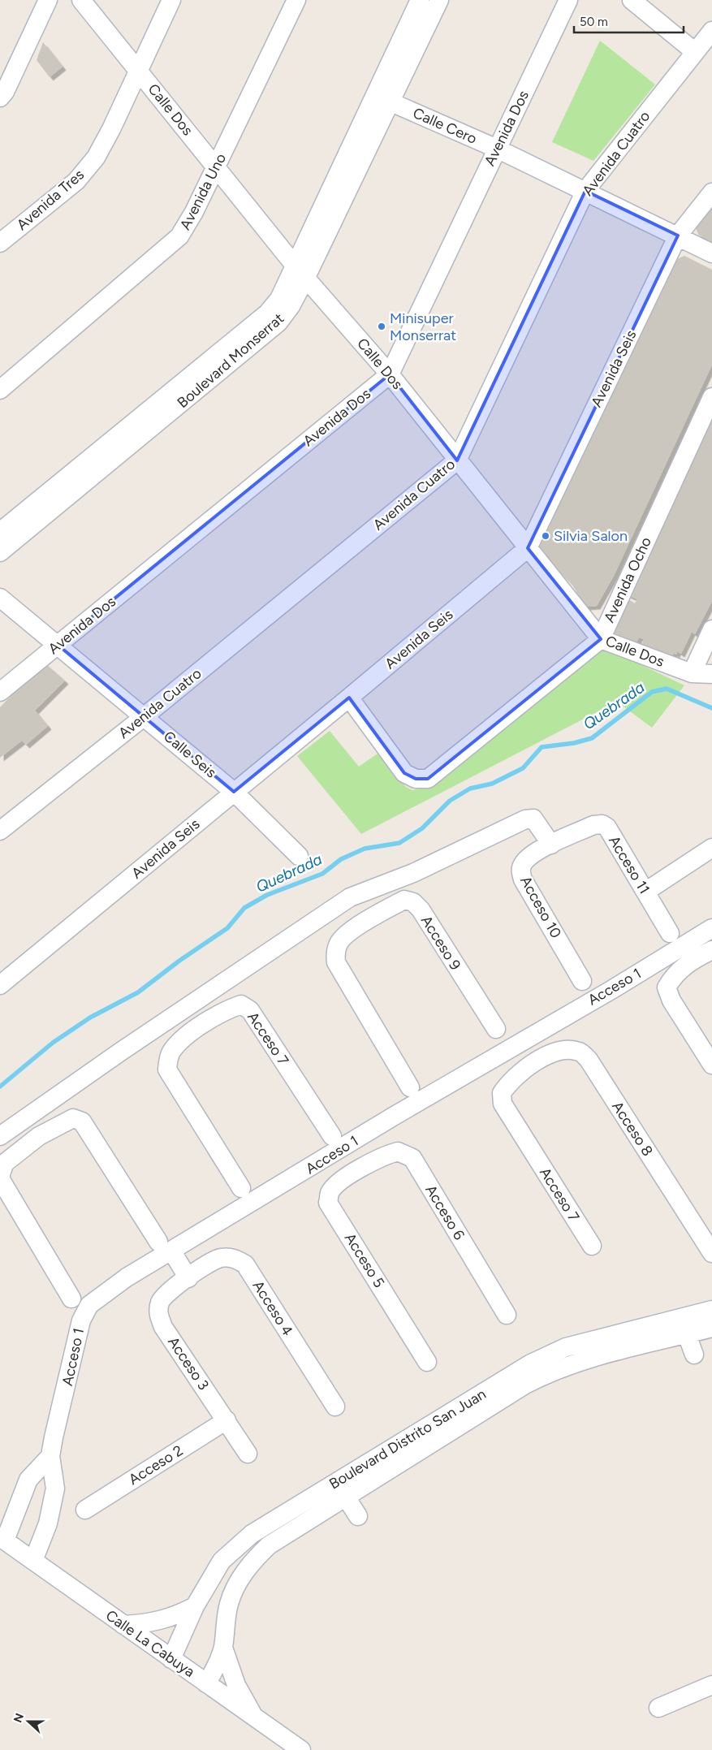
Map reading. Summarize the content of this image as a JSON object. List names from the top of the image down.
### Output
{
  "streets": {
    "street": [
      "Calle Dos",
      "Calle Cero",
      "Avenida Dos",
      "Avenida Cuatro",
      "Avenida Uno",
      "Avenida Tres",
      "Boulevard Monserrat",
      "Avenida Seis",
      "Avenida Ocho",
      "Calle Seis",
      "Acceso 11",
      "Acceso 10",
      "Acceso 9",
      "Acceso 1",
      "Acceso 7",
      "Acceso 8",
      "Acceso 6",
      "Acceso 5",
      "Acceso 4",
      "Acceso 3",
      "Boulevard Distrito San Juan",
      "Acceso 2",
      "Calle La Cabuya"
    ]
  },
  "crossings": [
    ["Calle Dos", "Avenida Dos"],
    ["Calle Dos", "Avenida Cuatro"],
    ["Calle Dos", "Avenida Uno"],
    ["Calle Dos", "Avenida Tres"],
    ["Calle Dos", "Boulevard Monserrat"],
    ["Calle Dos", "Avenida Seis"],
    ["Calle Dos", "Avenida Ocho"],
    ["Calle Cero", "Avenida Dos"],
    ["Calle Cero", "Avenida Cuatro"],
    ["Calle Cero", "Boulevard Monserrat"],
    ["Calle Cero", "Avenida Seis"],
    ["Avenida Dos", "Calle Seis"],
    ["Avenida Cuatro", "Calle Seis"],
    ["Avenida Seis", "Avenida Ocho"],
    ["Avenida Seis", "Calle Seis"],
    ["Acceso 11", "Acceso 10"],
    ["Acceso 1", "Calle La Cabuya"],
    ["Acceso 7", "Acceso 8"],
    ["Acceso 6", "Acceso 5"],
    ["Acceso 4", "Acceso 3"],
    ["Acceso 3", "Acceso 2"],
    ["Boulevard Distrito San Juan", "Calle La Cabuya"]
  ],
  "water": ["Quebrada"],
  "places": ["Minisuper Monserrat", "Silvia Salon"],
  "scale_bar": "50 m",
  "north": "left"
}
